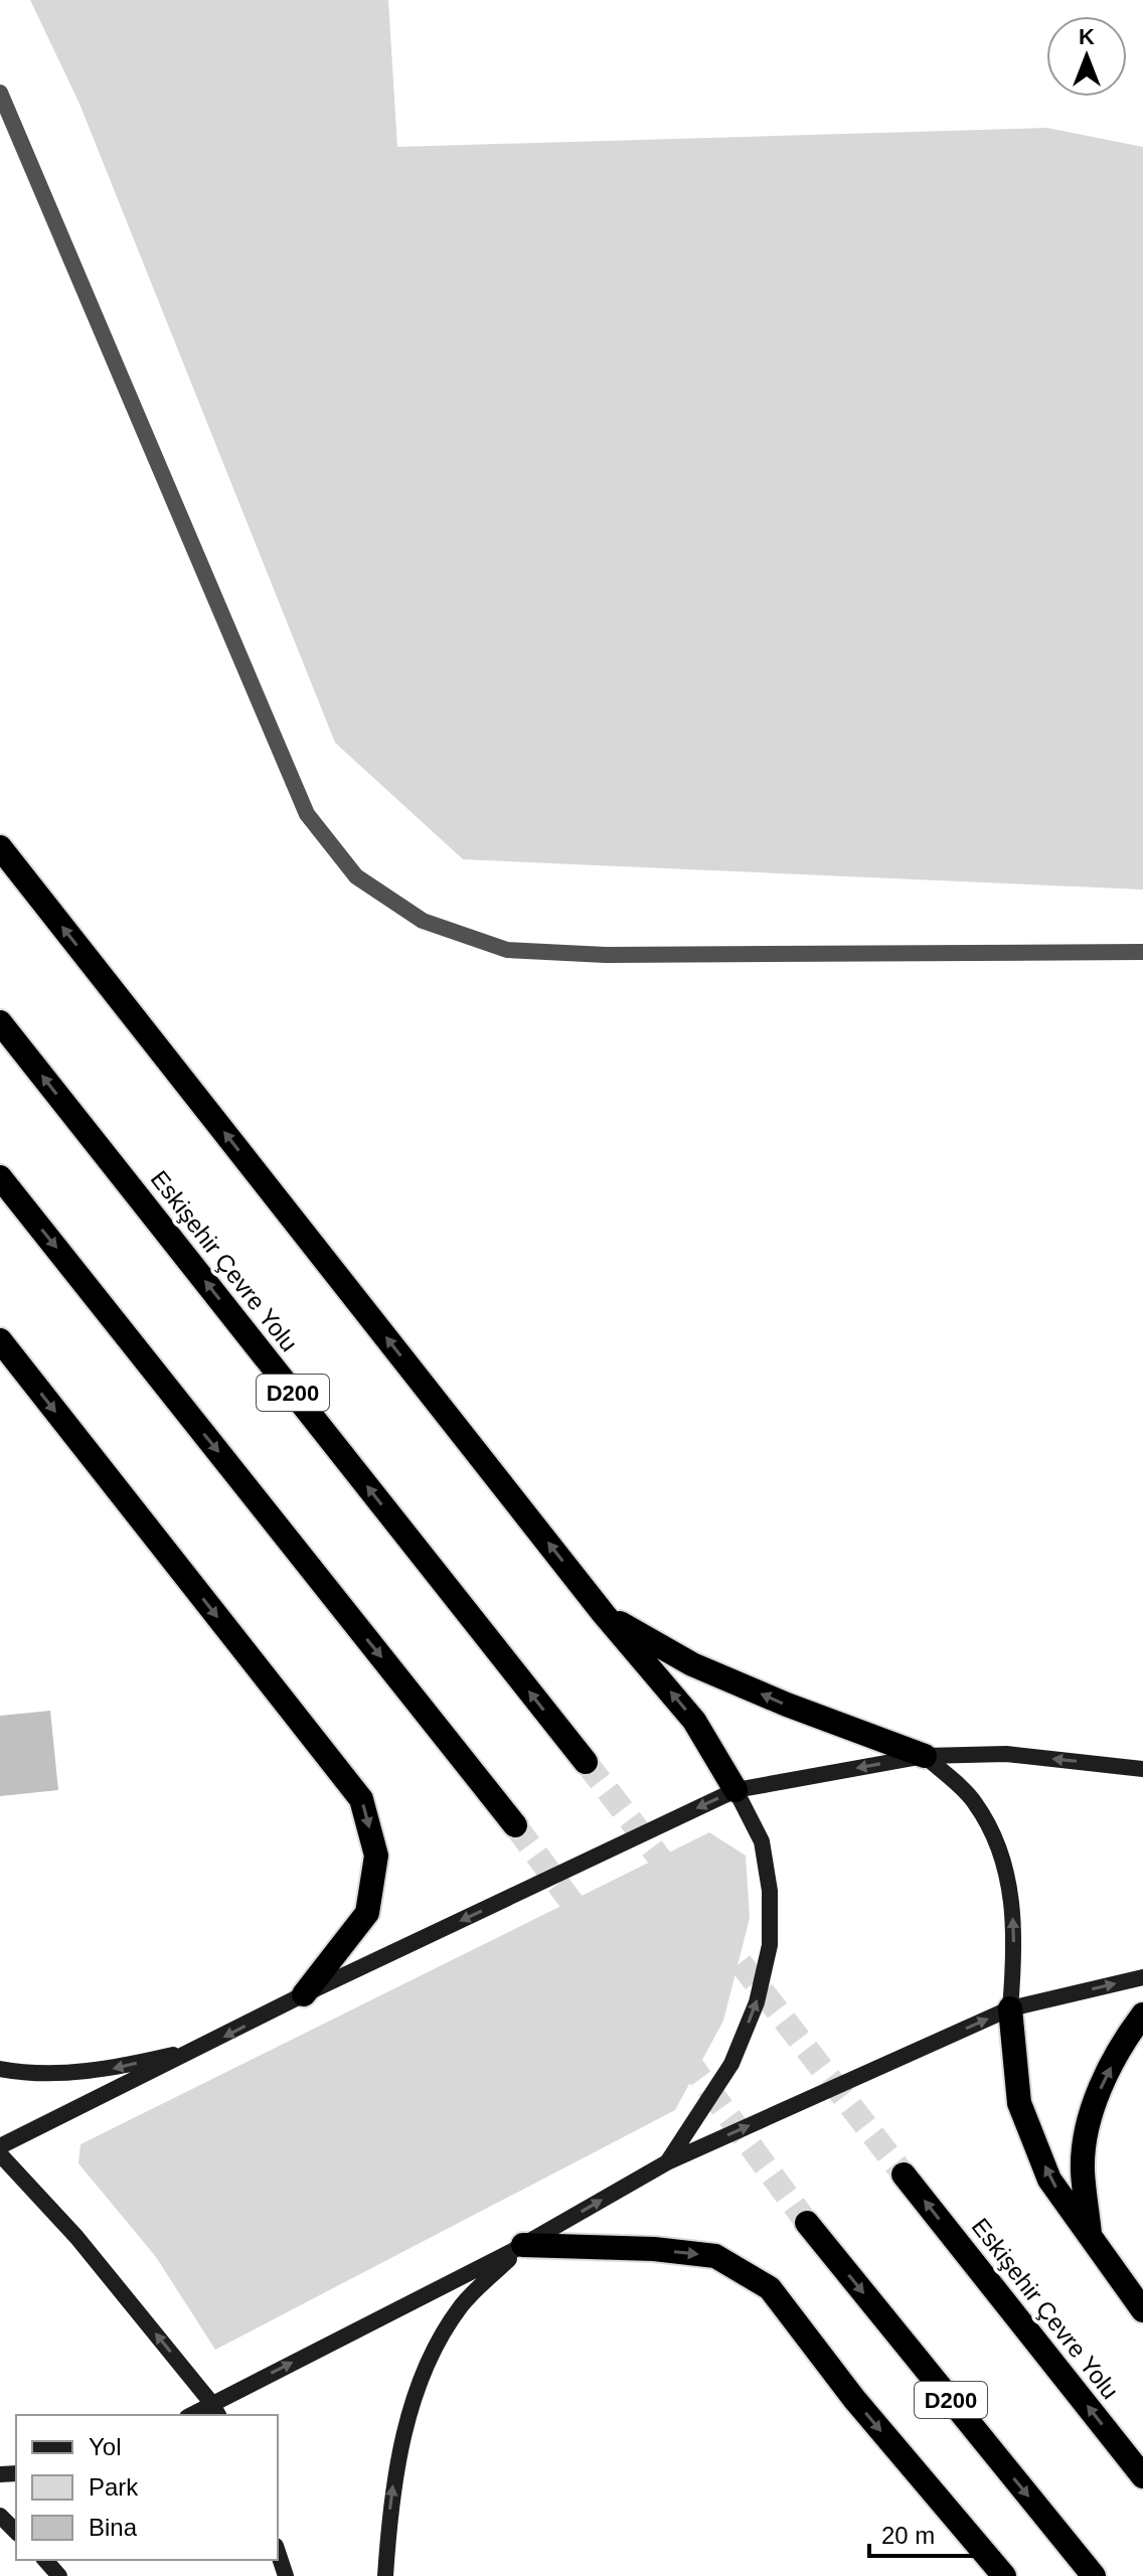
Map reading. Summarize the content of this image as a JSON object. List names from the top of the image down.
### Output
{
  "streets": {
    "highway": ["Eskişehir Çevre Yolu", "D200"]
  },
  "legend": ["Yol", "Park", "Bina"],
  "scale_bar": "20 m",
  "north": "top"
}
